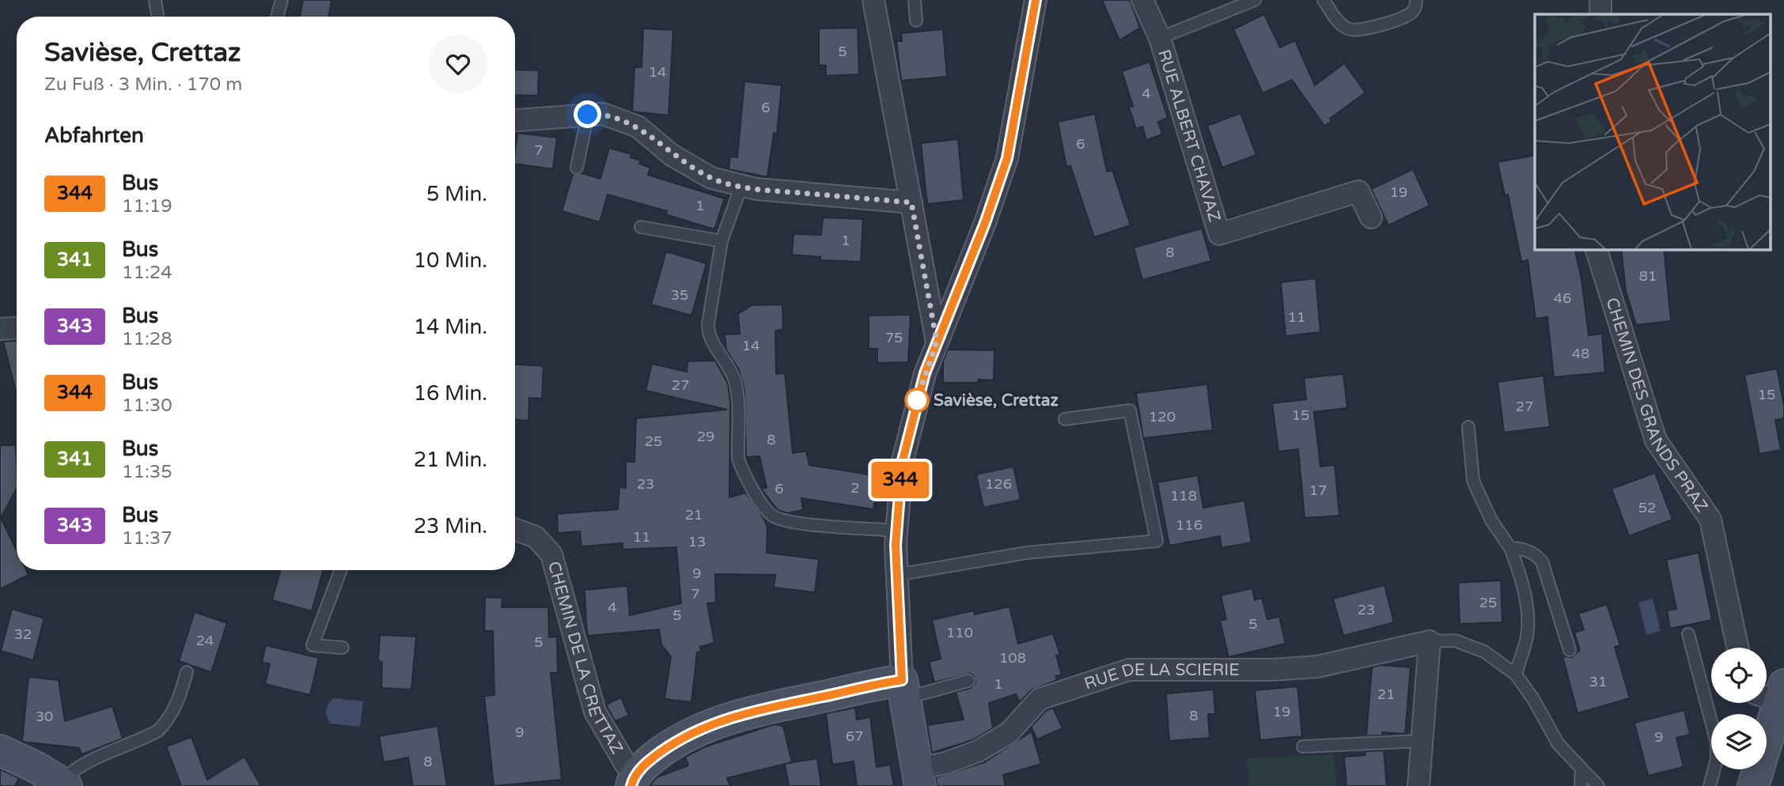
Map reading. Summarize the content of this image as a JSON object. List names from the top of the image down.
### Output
{
  "streets": {
    "street": [
      "RUE ALBERT CHAVAZ",
      "CHEMIN DES GRANDS PRAZ",
      "CHEMIN DE LA CRETTAZ",
      "RUE DE LA SCIERIE"
    ]
  },
  "places": ["Savièse, Crettaz"],
  "lines": ["bus line 344"],
  "house_numbers": [
    "5",
    "14",
    "4",
    "6",
    "6",
    "7",
    "19",
    "1",
    "1",
    "8",
    "81",
    "35",
    "46",
    "11",
    "75",
    "14",
    "48",
    "27",
    "15",
    "27",
    "15",
    "120",
    "29",
    "8",
    "25",
    "23",
    "126",
    "2",
    "6",
    "17",
    "118",
    "52",
    "21",
    "116",
    "11",
    "13",
    "9",
    "7",
    "25",
    "4",
    "23",
    "5",
    "5",
    "110",
    "32",
    "24",
    "5",
    "108",
    "31",
    "1",
    "21",
    "19",
    "8",
    "30",
    "9",
    "67",
    "9",
    "8"
  ],
  "page": {
    "on_map": "344",
    "heading": [
      ["Savièse, Crettaz", "Zu Fuß · 3 Min. · 170 m"],
      "Abfahrten"
    ],
    "list": [
      {
        "mark": "344",
        "name": "Bus",
        "note": "11:19",
        "value": "5 Min."
      },
      {
        "mark": "341",
        "name": "Bus",
        "note": "11:24",
        "value": "10 Min."
      },
      {
        "mark": "343",
        "name": "Bus",
        "note": "11:28",
        "value": "14 Min."
      },
      {
        "mark": "344",
        "name": "Bus",
        "note": "11:30",
        "value": "16 Min."
      },
      {
        "mark": "341",
        "name": "Bus",
        "note": "11:35",
        "value": "21 Min."
      },
      {
        "mark": "343",
        "name": "Bus",
        "note": "11:37",
        "value": "23 Min."
      }
    ]
  }
}
